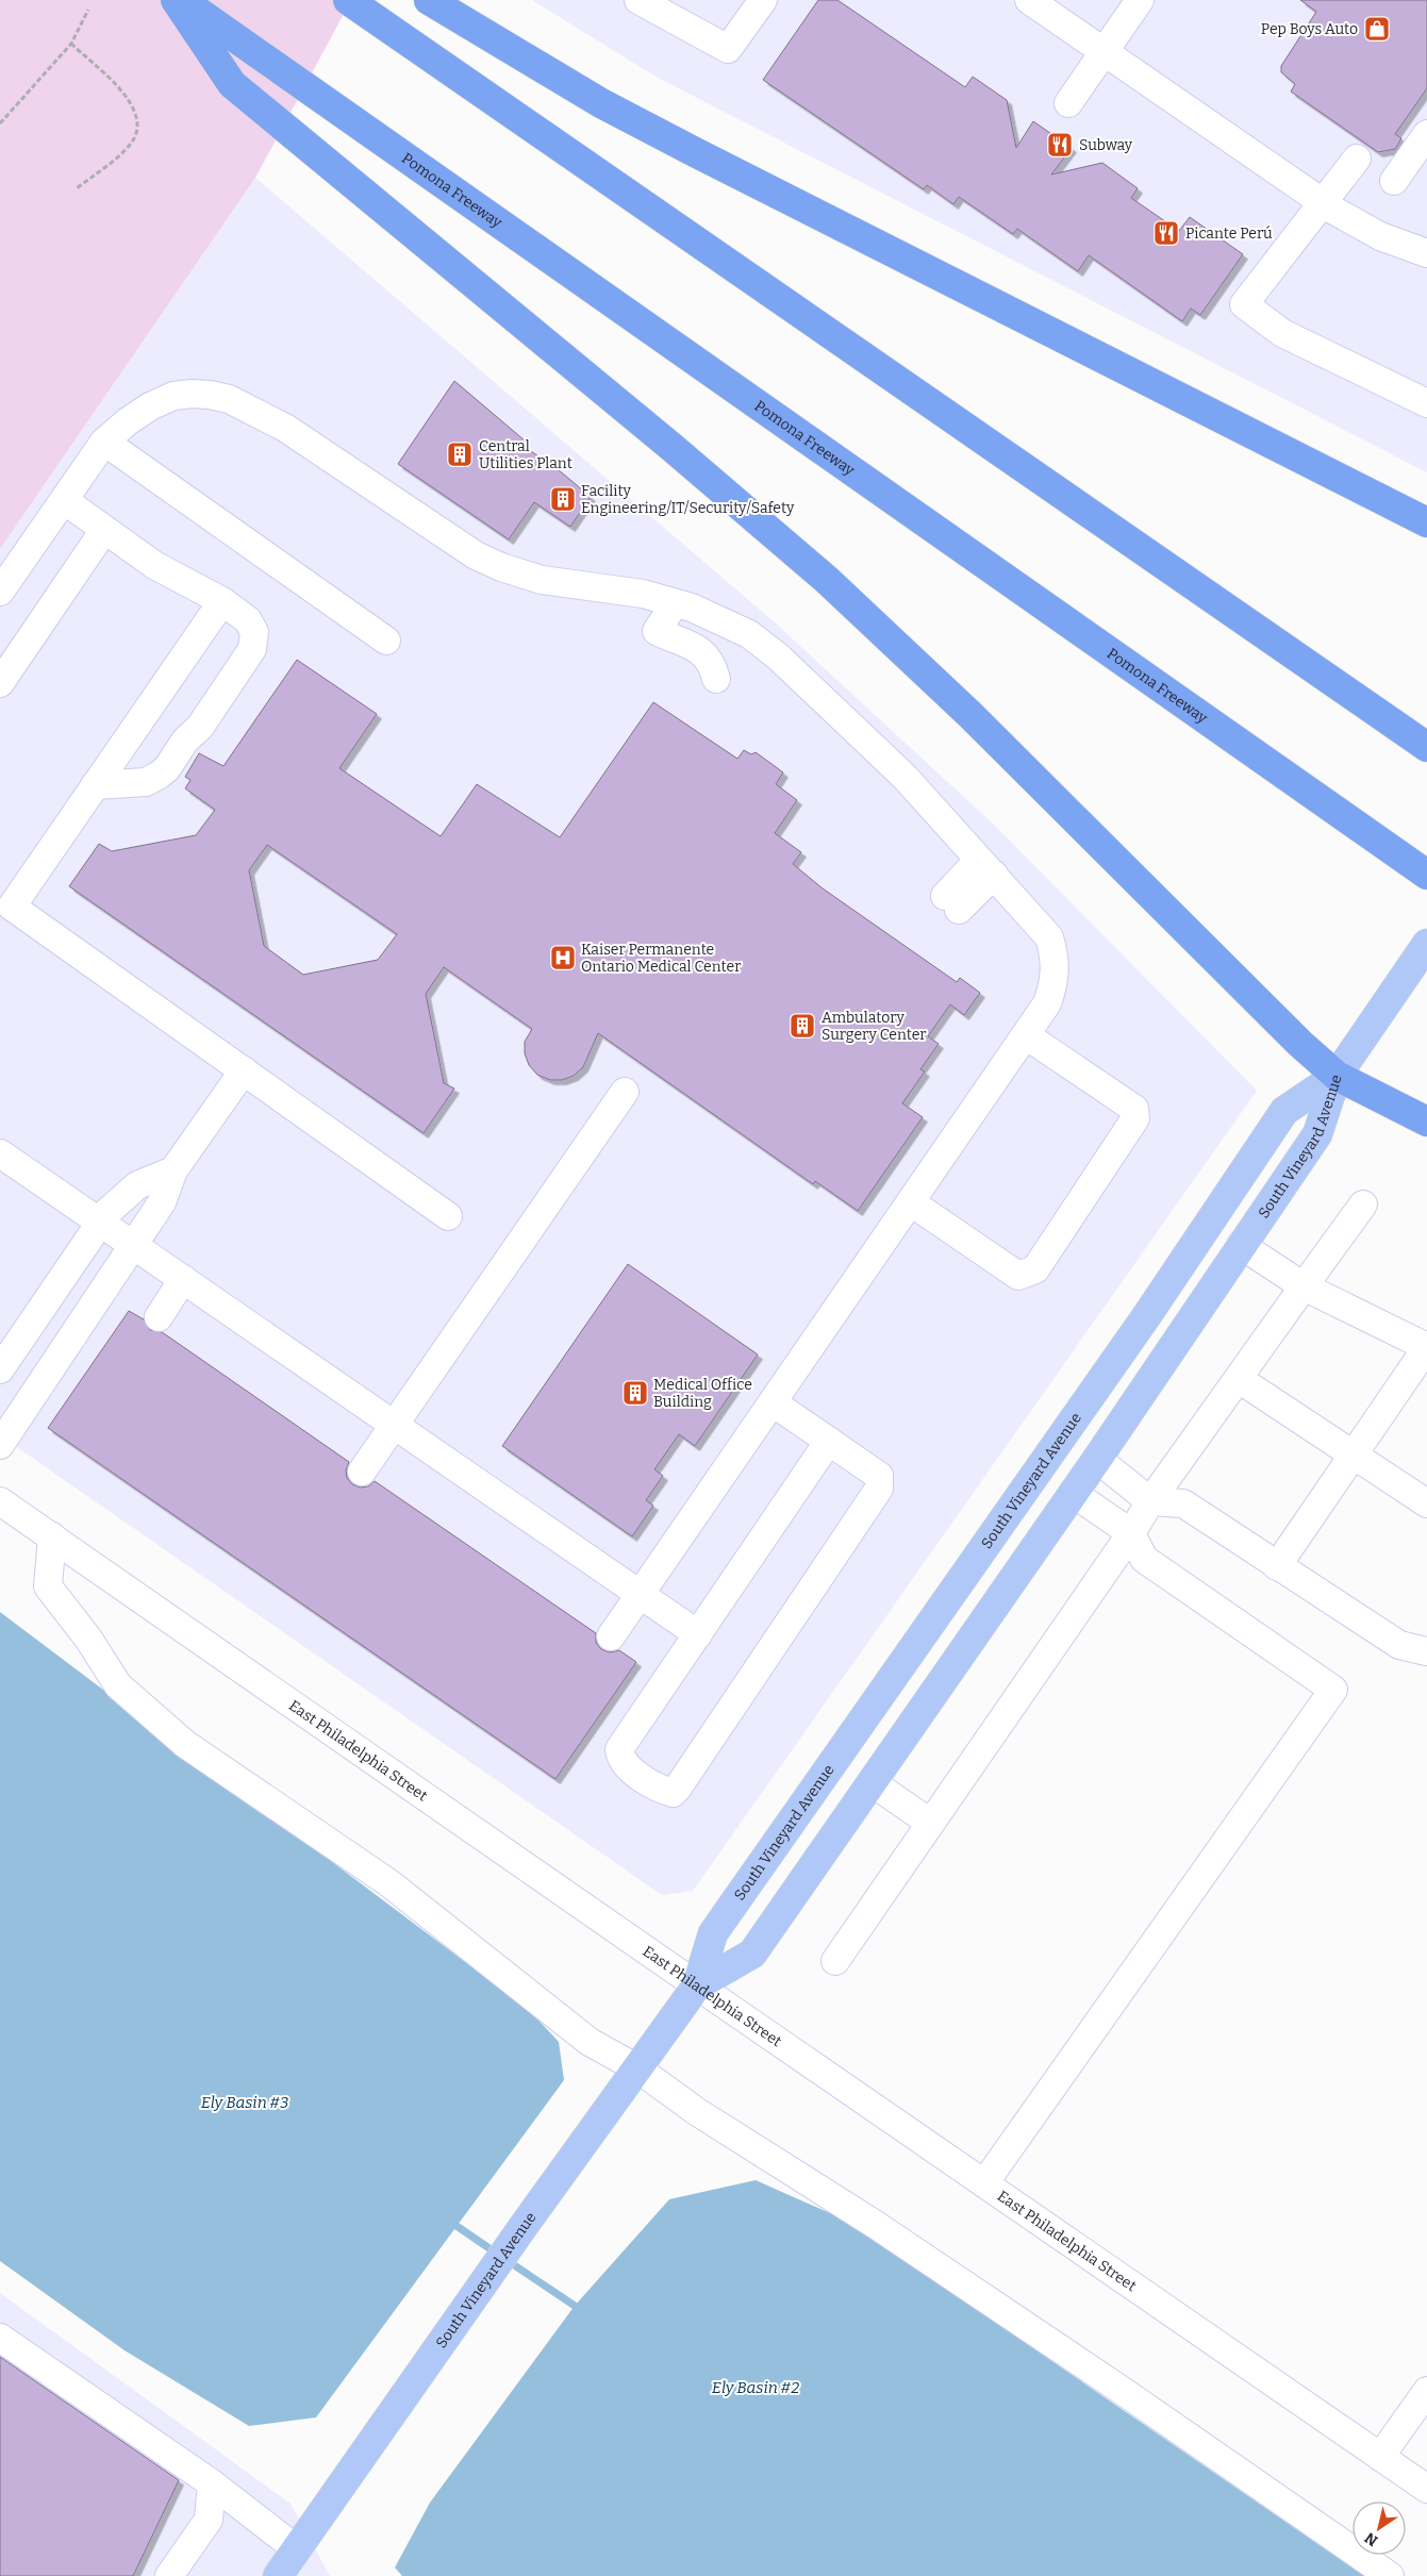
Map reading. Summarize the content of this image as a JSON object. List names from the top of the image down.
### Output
{
  "streets": {
    "highway": ["Pomona Freeway"],
    "main road": ["South Vineyard Avenue"],
    "street": ["East Philadelphia Street"]
  },
  "crossings": [
    ["South Vineyard Avenue", "East Philadelphia Street"]
  ],
  "water": ["Ely Basin #3", "Ely Basin #2"],
  "places": {
    "shop": ["Pep Boys Auto"],
    "restaurant": ["Subway", "Picante Perú"],
    "building": [
      "Central Utilities Plant",
      "Facility Engineering/IT/Security/Safety",
      "Ambulatory Surgery Center",
      "Medical Office Building"
    ],
    "hospital": ["Kaiser Permanente Ontario Medical Center"]
  },
  "north": "bottom left"
}
